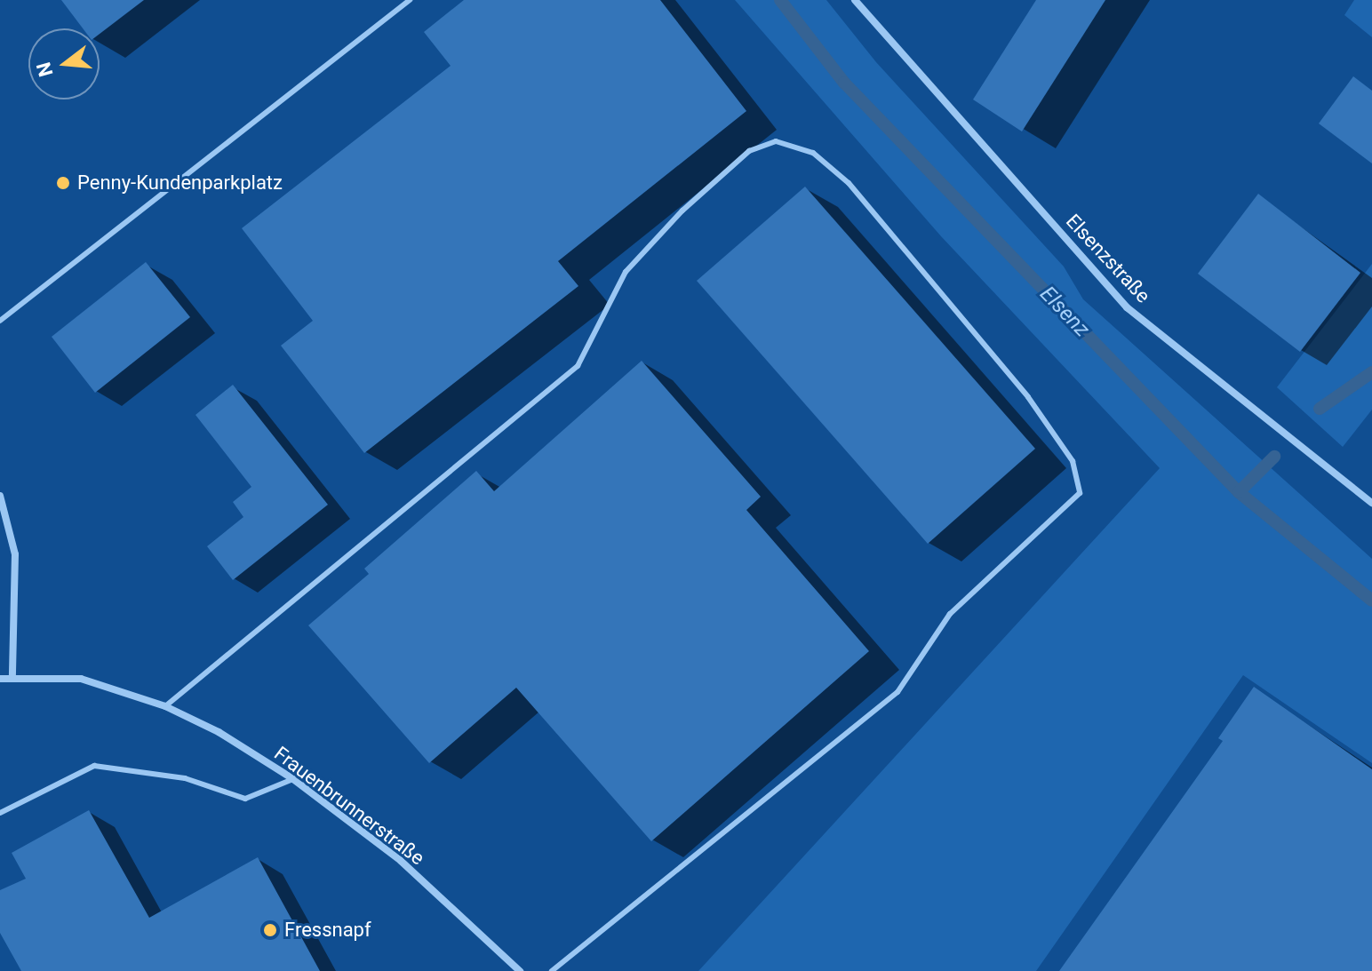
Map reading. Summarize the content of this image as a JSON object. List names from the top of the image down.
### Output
{
  "streets": {
    "street": ["Elsenzstraße", "Frauenbrunnerstraße"]
  },
  "water": ["Elsenz"],
  "places": ["Penny-Kundenparkplatz", "Fressnapf"],
  "north": "left"
}
